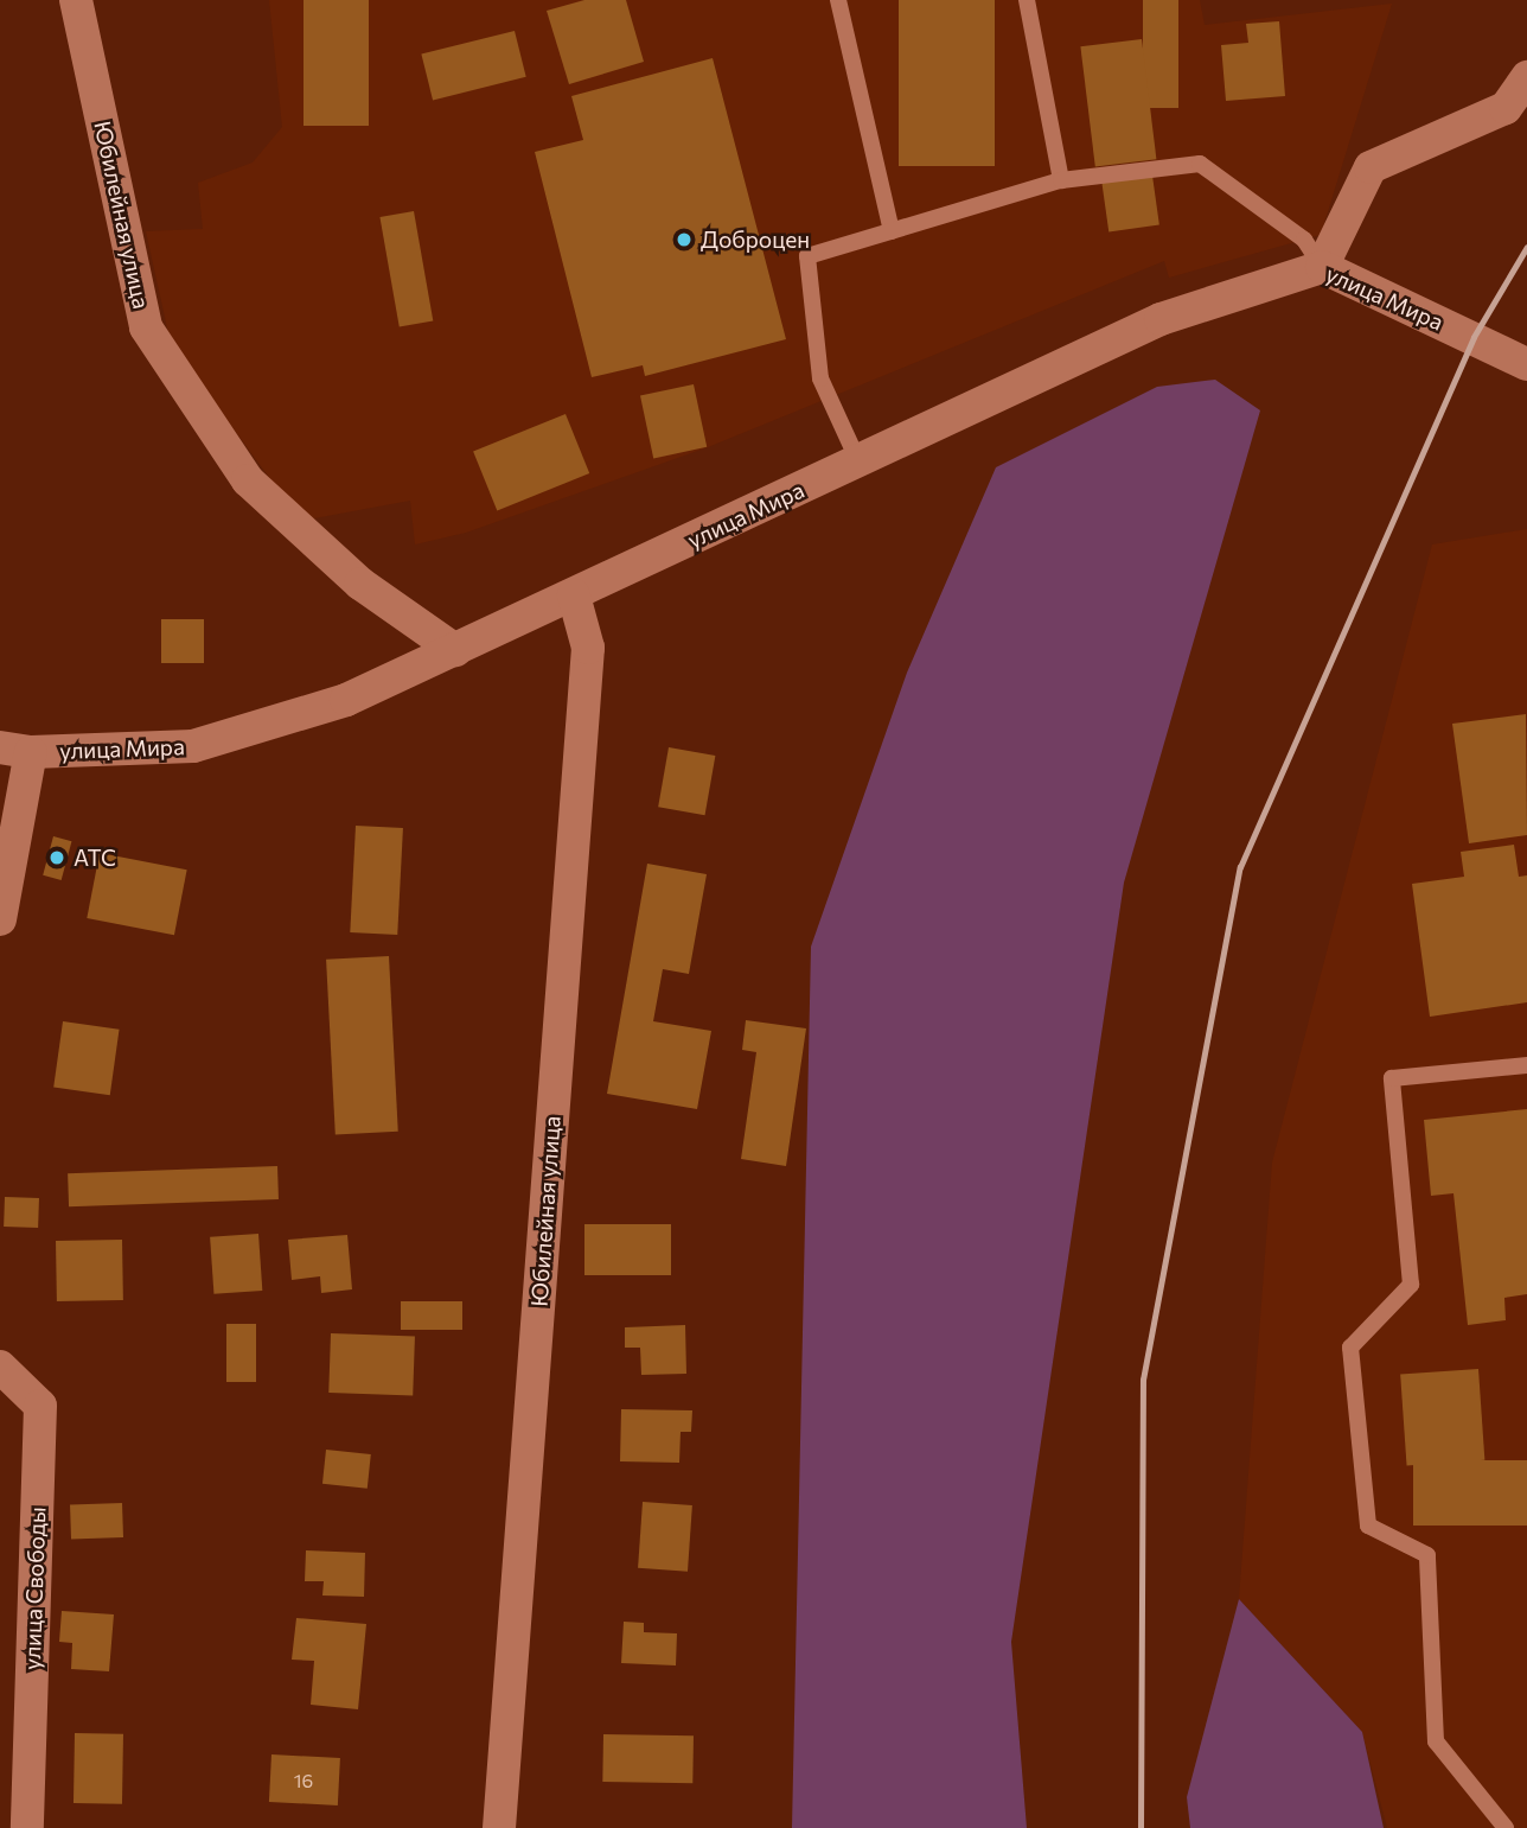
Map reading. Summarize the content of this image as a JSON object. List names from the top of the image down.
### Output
{
  "streets": {
    "street": ["Юбилейная улица", "улица Мира", "улица Свободы"]
  },
  "crossings": [
    ["Юбилейная улица", "улица Мира"]
  ],
  "places": ["Доброцен", "АТС"],
  "house_numbers": ["16"]
}
